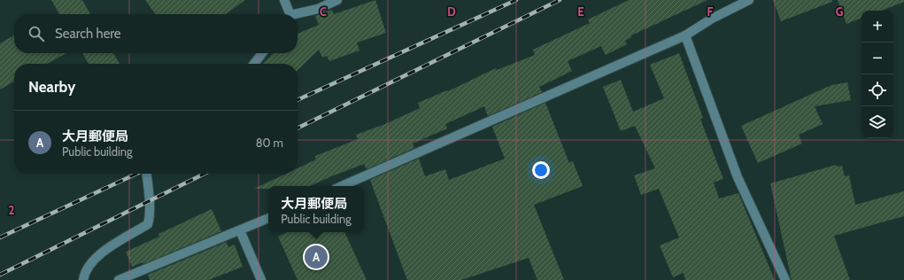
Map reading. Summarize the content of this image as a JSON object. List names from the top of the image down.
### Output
{
  "page": {
    "map_buttons": ["+", "−"],
    "search": "Search here",
    "heading": "Nearby",
    "list": [
      {
        "mark": "A",
        "name": "大月郵便局",
        "note": "Public building",
        "value": "80 m"
      }
    ],
    "popup": ["大月郵便局", "Public building"],
    "pins": "A"
  },
  "grid": {
    "columns": [
      "C",
      "D",
      "E",
      "F",
      "G"
    ],
    "rows": ["2"]
  }
}
